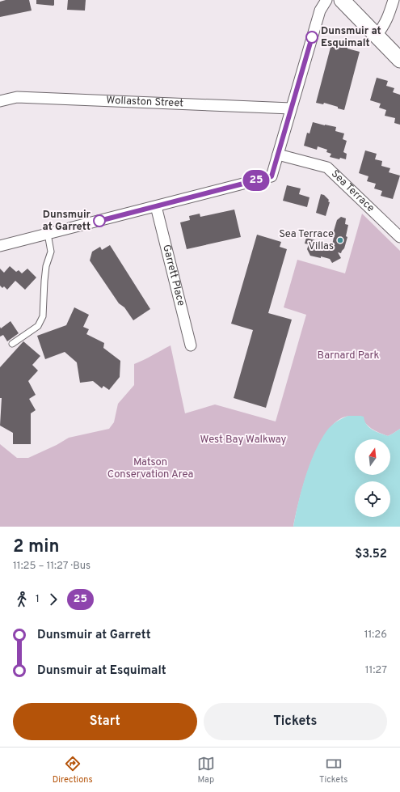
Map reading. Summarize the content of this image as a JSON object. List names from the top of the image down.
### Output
{
  "streets": {
    "street": ["Wollaston Street", "Sea Terrace", "Garrett Place"]
  },
  "parks": ["Barnard Park", "West Bay Walkway", "Matson Conservation Area"],
  "places": ["Dunsmuir at Esquimalt", "Dunsmuir at Garrett", "Sea Terrace Villas"],
  "lines": ["bus line 25"],
  "north": "top",
  "page": {
    "on_map": "25",
    "heading": ["2 min", "11:25 – 11:27 · Bus", "$3.52"],
    "legs": ["1", "25"],
    "list": [
      {
        "name": "Dunsmuir at Garrett",
        "value": "11:26"
      },
      {
        "name": "Dunsmuir at Esquimalt",
        "value": "11:27"
      }
    ],
    "buttons": ["Start", "Tickets"],
    "tabs": ["Directions", "Map", "Tickets"]
  }
}
